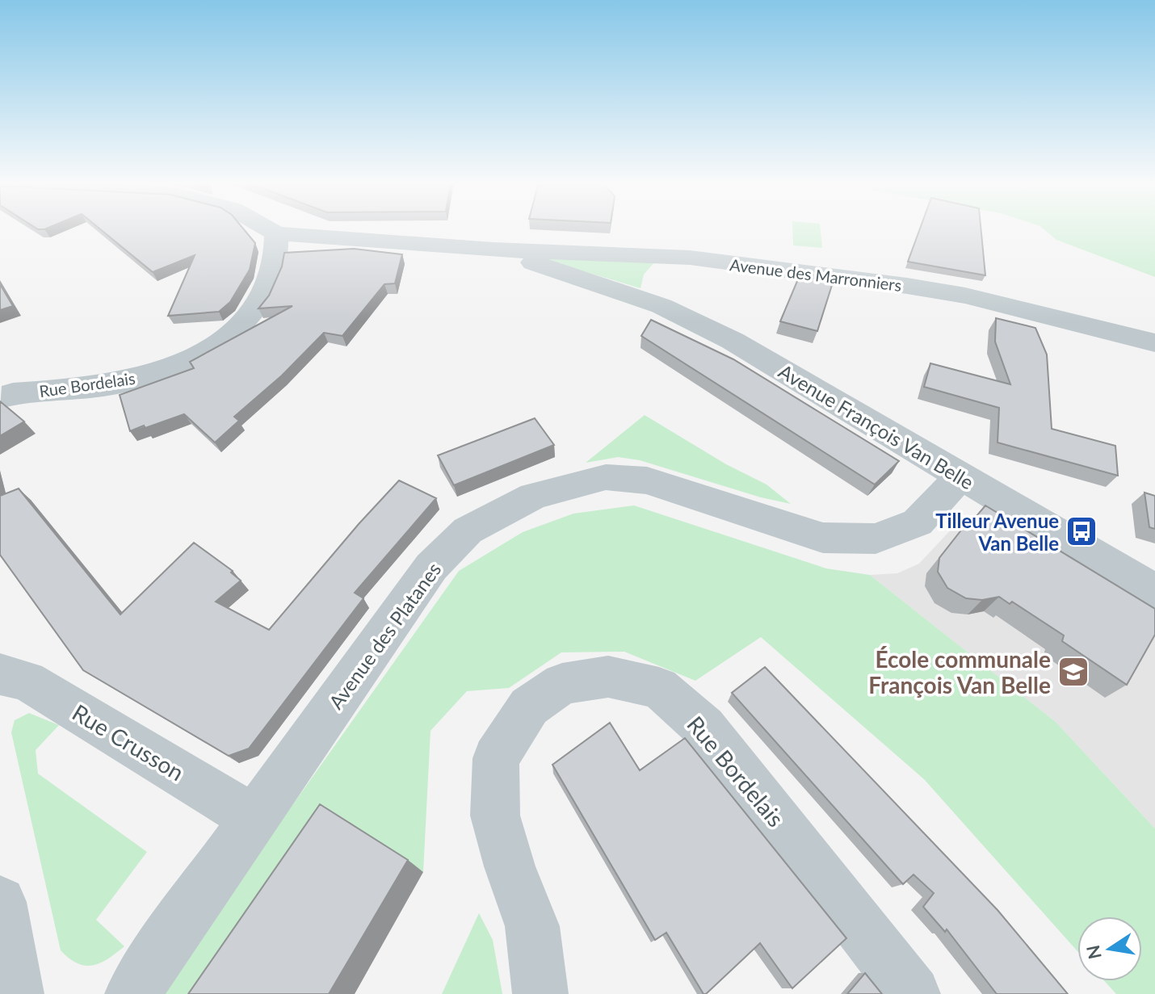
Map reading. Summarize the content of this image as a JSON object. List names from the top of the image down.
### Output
{
  "streets": {
    "street": [
      "Avenue des Marronniers",
      "Rue Bordelais",
      "Avenue François Van Belle",
      "Avenue des Platanes",
      "Rue Crusson"
    ]
  },
  "crossings": [
    ["Avenue des Marronniers", "Rue Bordelais"],
    ["Avenue des Marronniers", "Avenue François Van Belle"],
    ["Avenue François Van Belle", "Avenue des Platanes"],
    ["Avenue des Platanes", "Rue Crusson"]
  ],
  "places": {
    "bus stop": ["Tilleur Avenue Van Belle"],
    "school or university": ["École communale François Van Belle"]
  },
  "north": "left"
}
